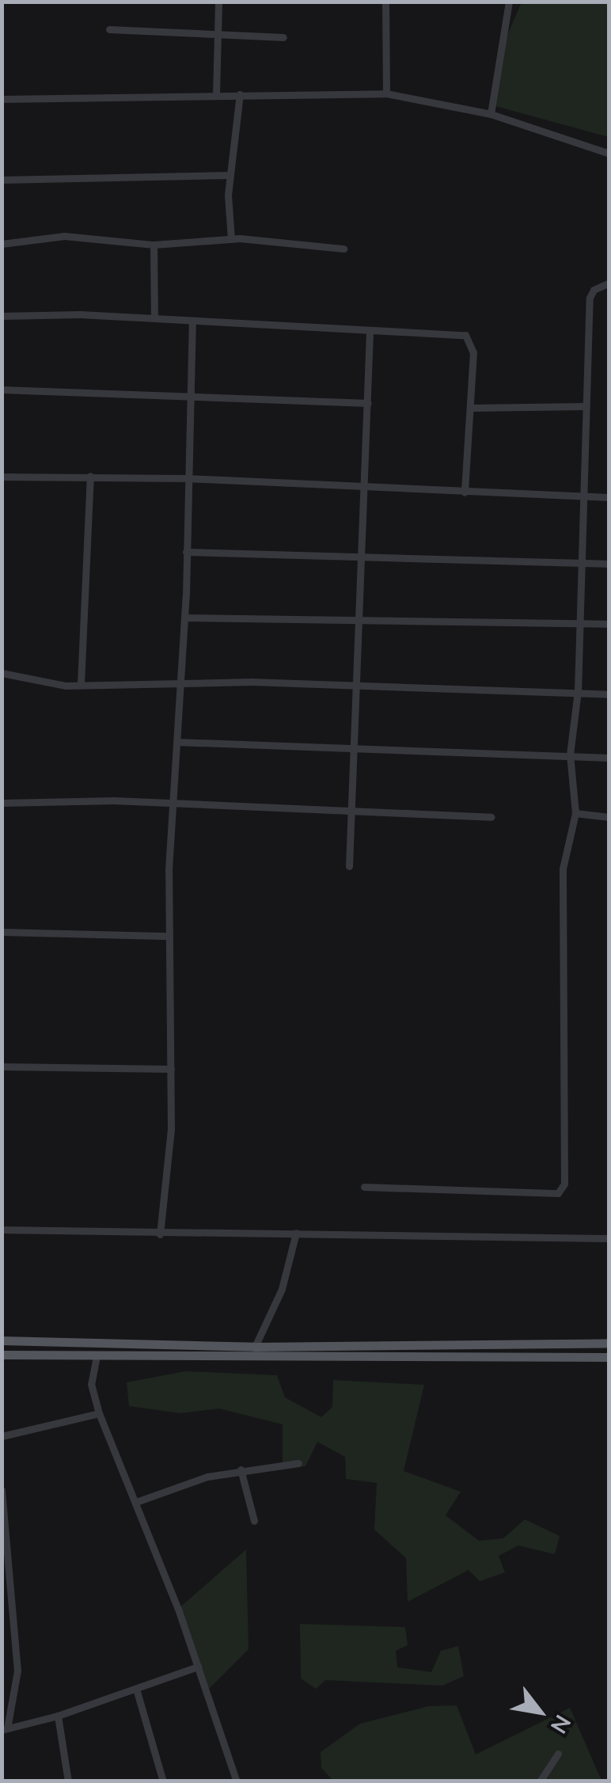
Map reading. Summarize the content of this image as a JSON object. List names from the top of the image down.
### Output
{
  "north": "bottom right"
}
